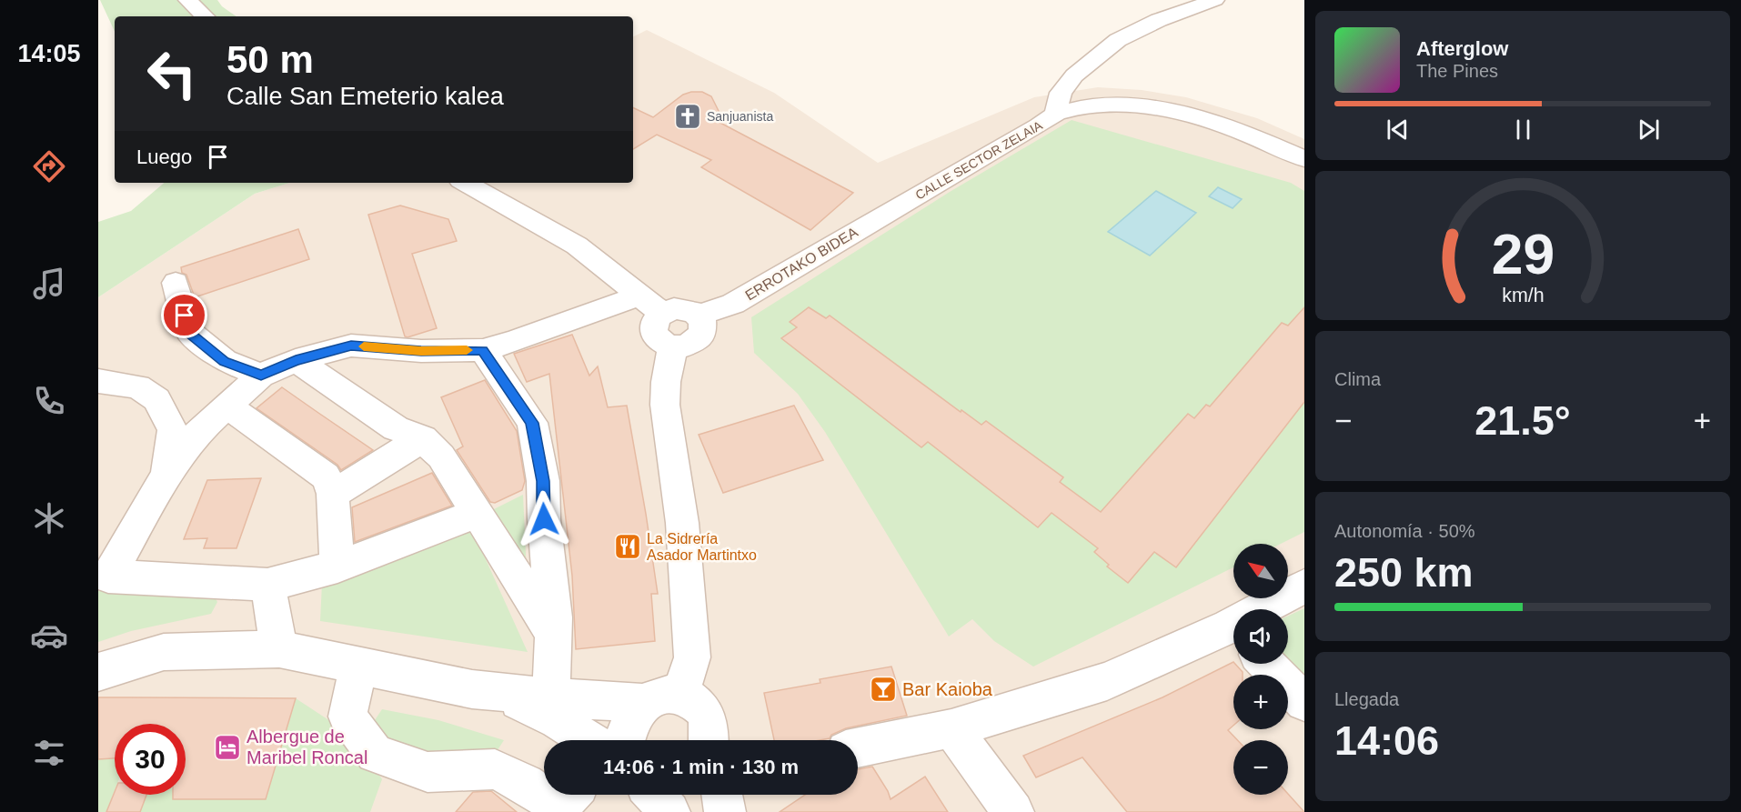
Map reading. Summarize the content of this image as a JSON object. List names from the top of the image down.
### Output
{
  "streets": {
    "street": ["CALLE SECTOR ZELAIA", "ERROTAKO BIDEA"]
  },
  "crossings": [
    ["CALLE SECTOR ZELAIA", "ERROTAKO BIDEA"]
  ],
  "places": {
    "church": ["Sanjuanista"],
    "restaurant": ["La Sidrería Asador Martintxo"],
    "bar": ["Bar Kaioba"],
    "hotel": ["Albergue de Maribel Roncal"]
  },
  "north": "top left",
  "page": {
    "tabs": "14:05",
    "turn": ["50 m", "Calle San Emeterio kalea"],
    "song": ["Afterglow", "The Pines"],
    "then": "Luego",
    "tile": [
      "Clima",
      ["Autonomía · 50%", "250 km"],
      ["Llegada", "14:06"]
    ],
    "heat": ["−", "21.5°", "+"],
    "map_buttons": ["+", "−"],
    "limit": "30",
    "trip": "14:06 · 1 min · 130 m",
    "gauge": ["29", "km/h"]
  }
}
